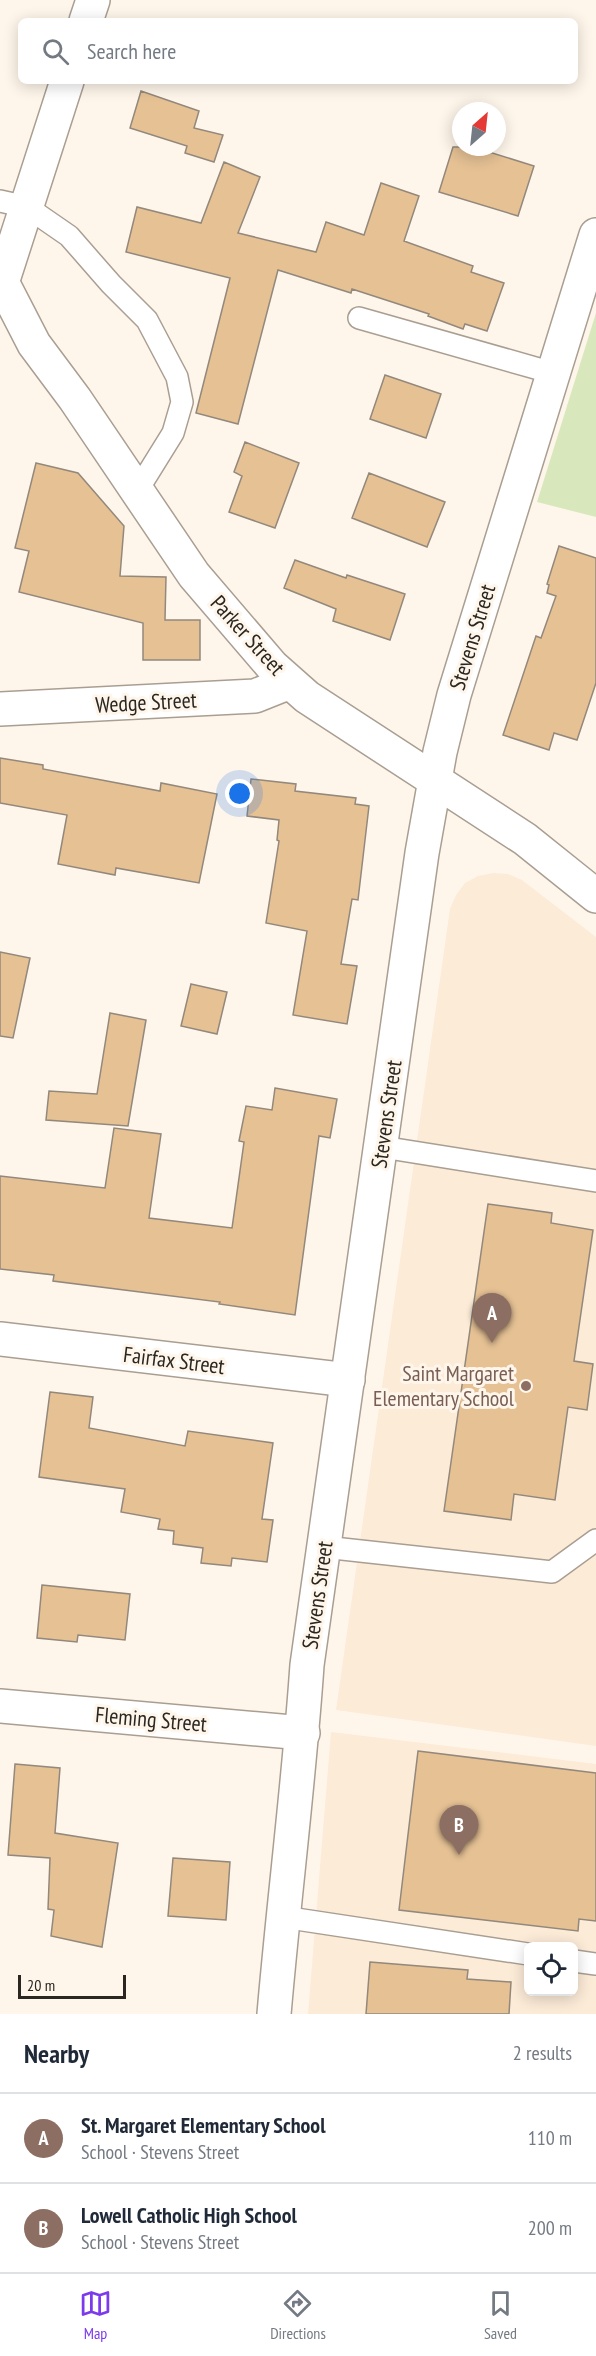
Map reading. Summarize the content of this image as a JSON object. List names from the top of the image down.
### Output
{
  "streets": {
    "street": [
      "Parker Street",
      "Stevens Street",
      "Wedge Street",
      "Fairfax Street",
      "Fleming Street"
    ]
  },
  "crossings": [
    ["Parker Street", "Stevens Street"],
    ["Parker Street", "Wedge Street"],
    ["Stevens Street", "Fairfax Street"],
    ["Stevens Street", "Fleming Street"]
  ],
  "places": ["Saint Margaret Elementary School"],
  "scale_bar": "20 m",
  "north": "top right",
  "page": {
    "search": "Search here",
    "pins": ["A", "B"],
    "scale": "20 m",
    "heading": ["Nearby", "2 results"],
    "list": [
      {
        "mark": "A",
        "name": "St. Margaret Elementary School",
        "note": "School · Stevens Street",
        "value": "110 m"
      },
      {
        "mark": "B",
        "name": "Lowell Catholic High School",
        "note": "School · Stevens Street",
        "value": "200 m"
      }
    ],
    "nav": ["Map", "Directions", "Saved"]
  }
}
